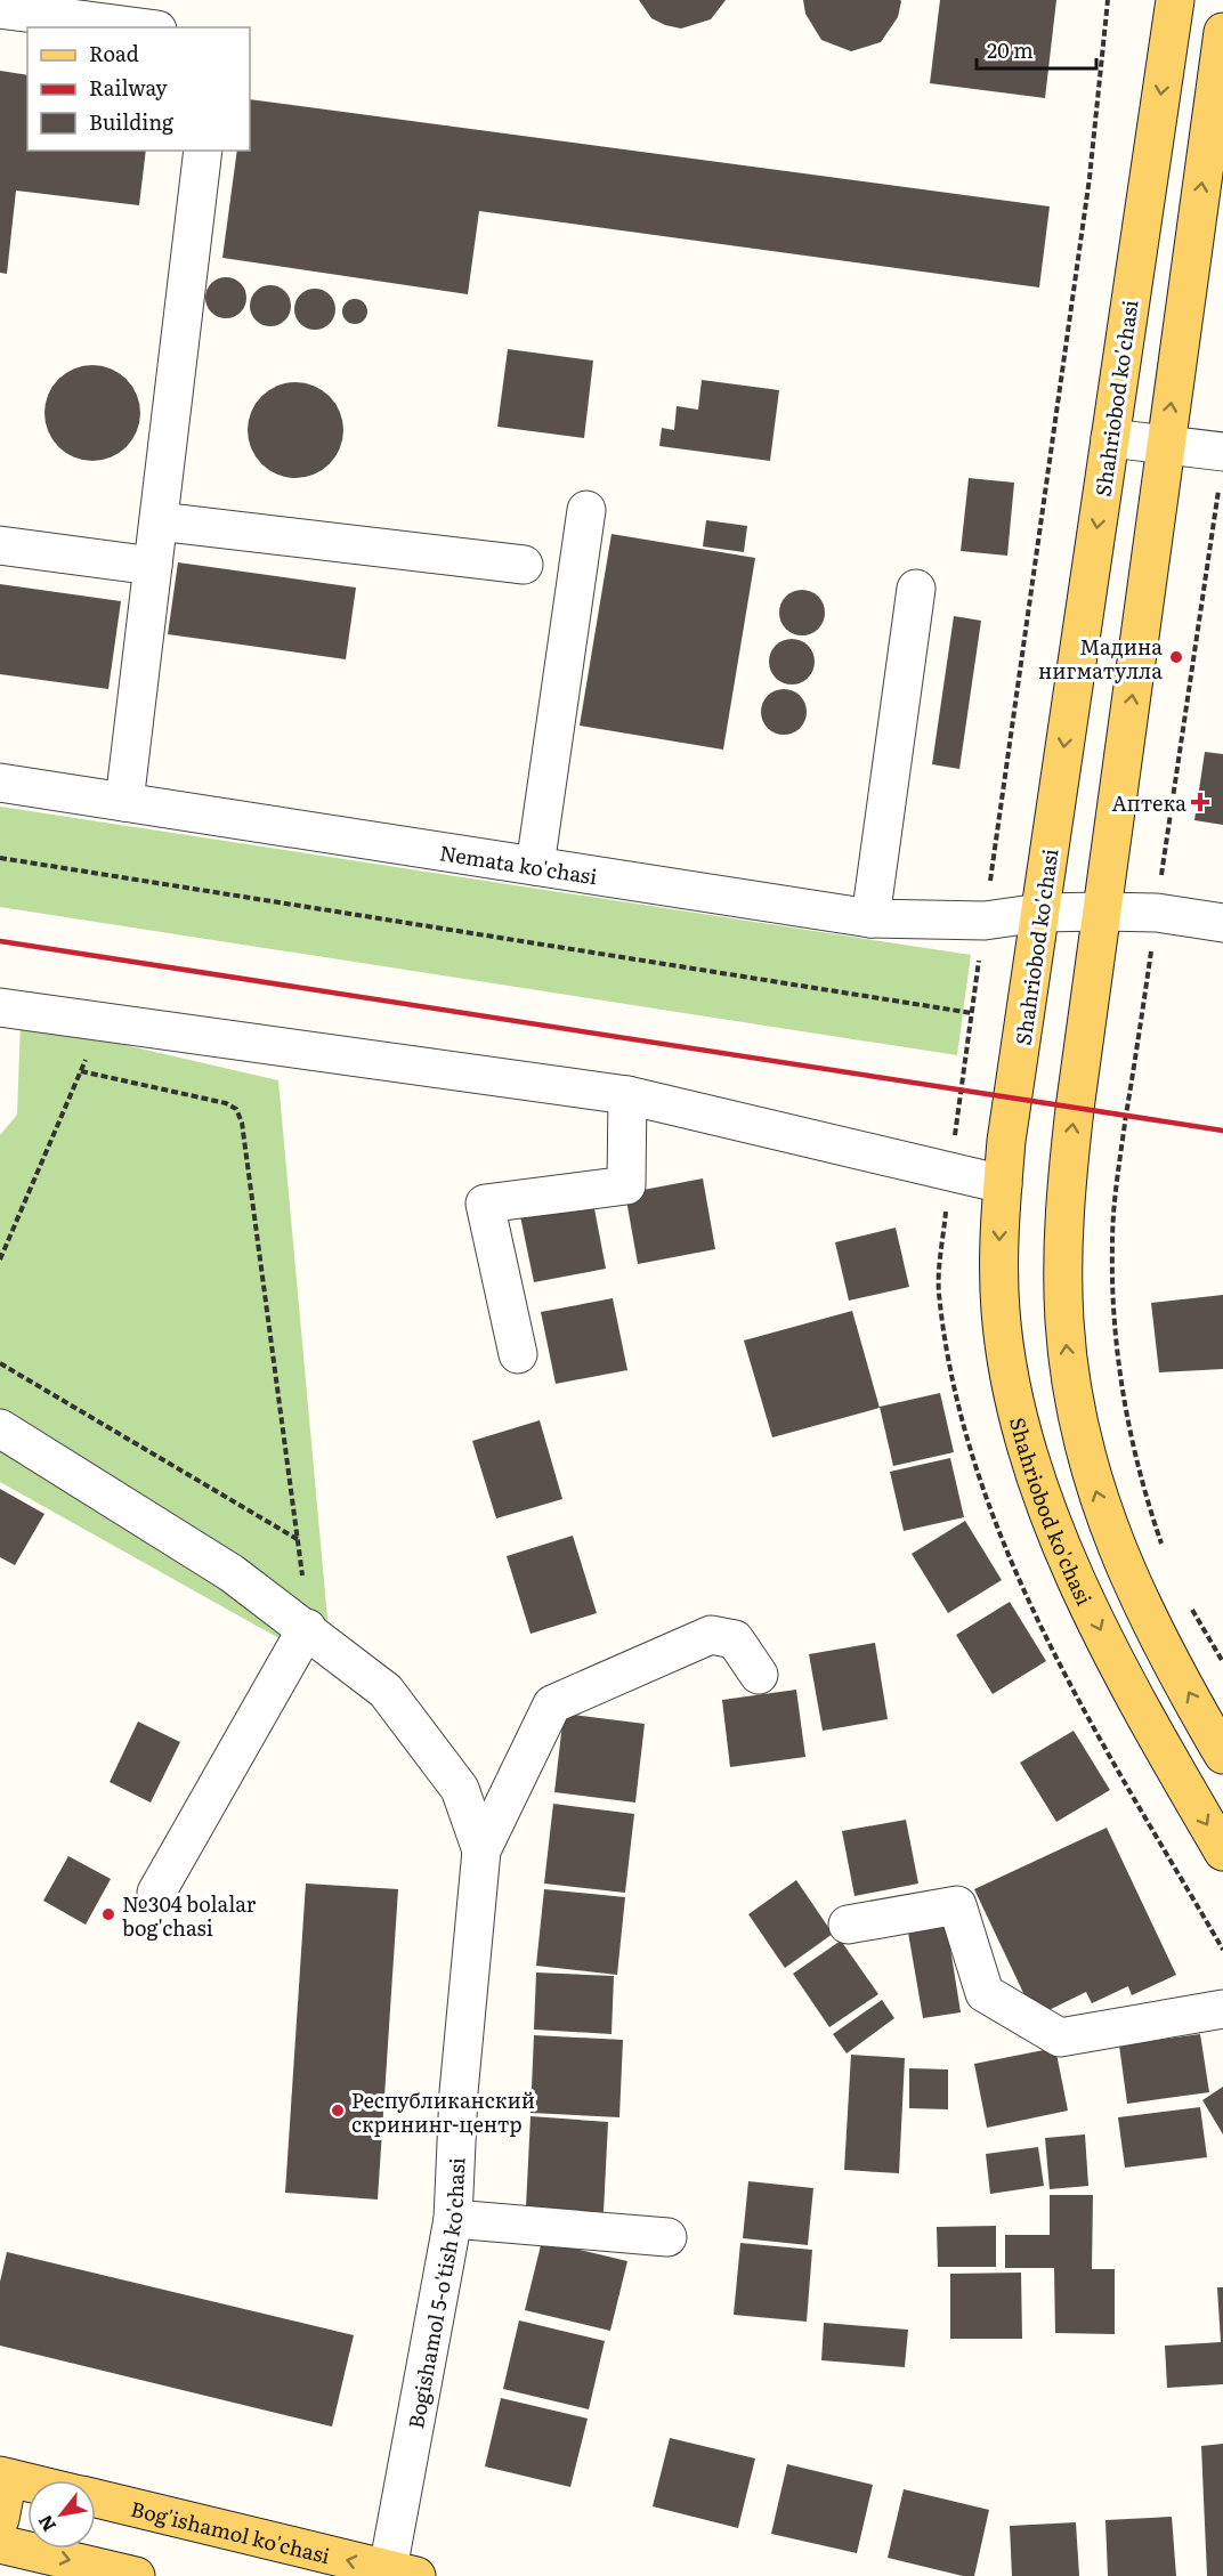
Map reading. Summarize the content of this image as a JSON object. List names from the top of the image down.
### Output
{
  "streets": {
    "main road": ["Shahriobod ko'chasi", "Bog'ishamol ko'chasi"],
    "street": ["Nemata ko'chasi", "Bogishamol 5-o'tish ko'chasi"]
  },
  "crossings": [
    ["Shahriobod ko'chasi", "Nemata ko'chasi"],
    ["Bogishamol 5-o'tish ko'chasi", "Bog'ishamol ko'chasi"]
  ],
  "one_way": ["Bog'ishamol ko'chasi"],
  "places": {
    "other": ["Мадина нигматулла", "№304 bolalar bog'chasi", "Республиканский скрининг-центр"],
    "health": ["Аптека"]
  },
  "legend": ["Road", "Railway", "Building"],
  "scale_bar": "20 m",
  "north": "bottom left"
}
